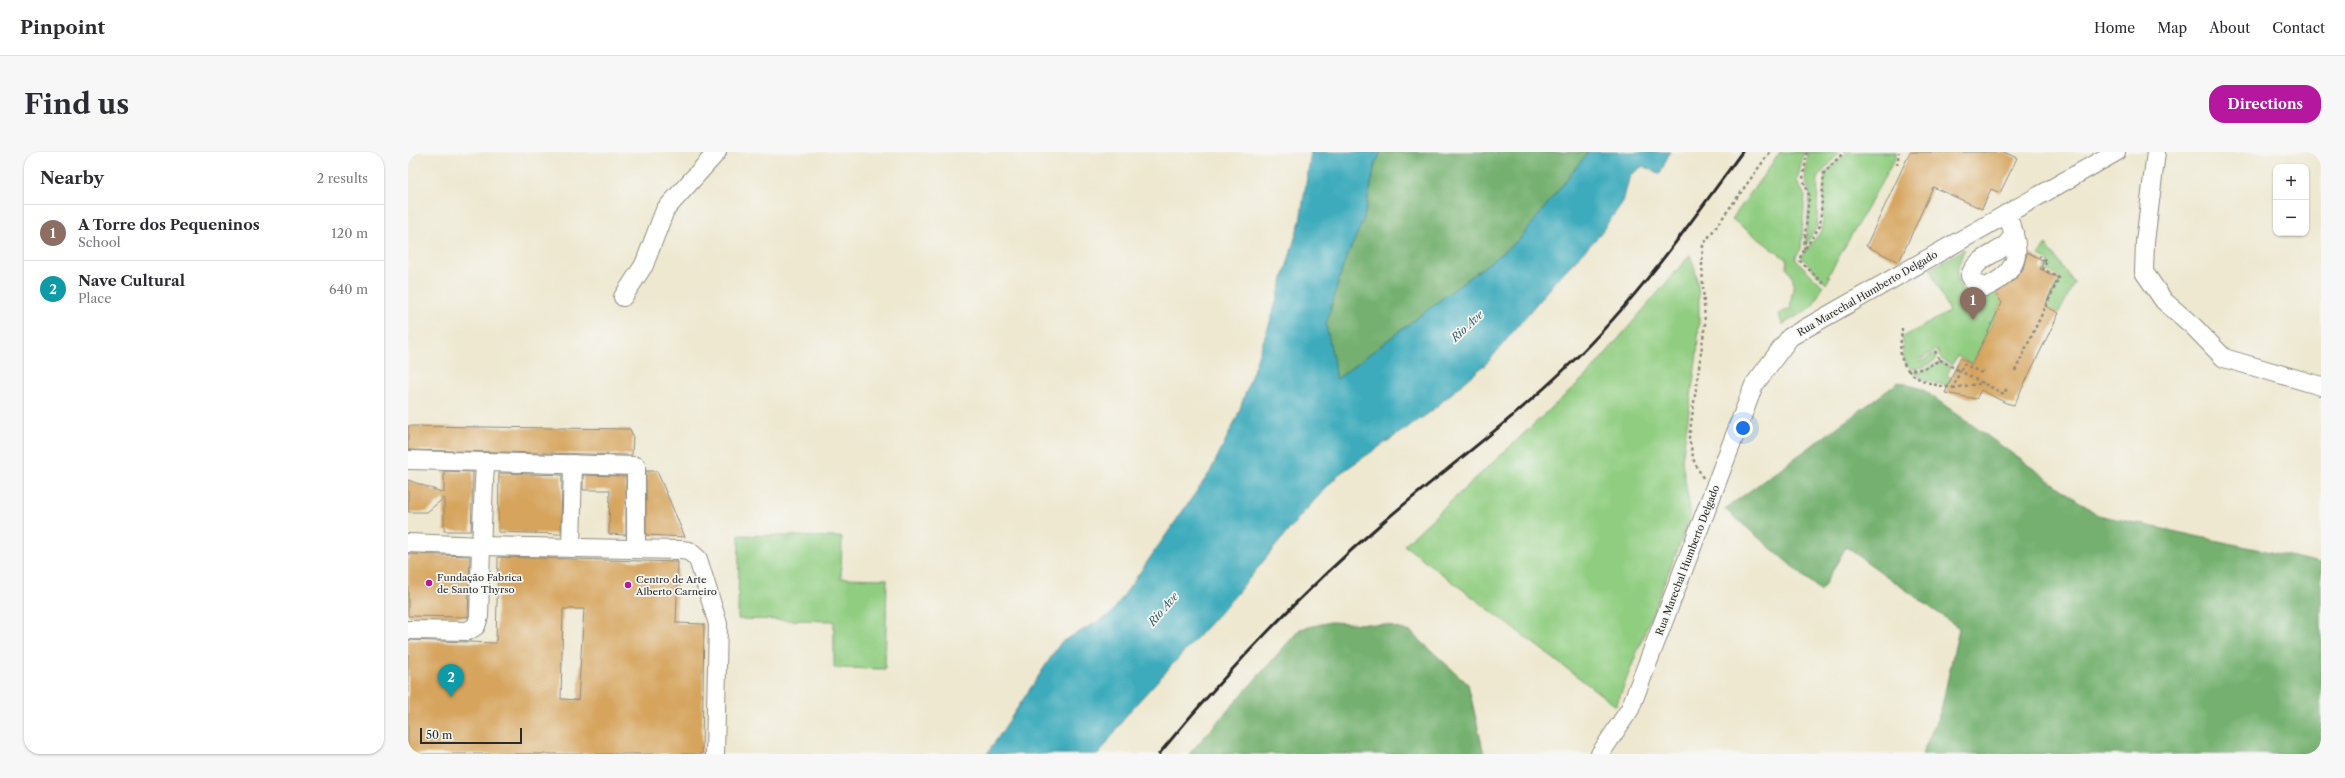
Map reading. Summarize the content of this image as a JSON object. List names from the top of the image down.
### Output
{
  "streets": {
    "street": ["Rua Marechal Humberto Delgado"]
  },
  "water": ["Rio Ave"],
  "places": ["Fundação Fabrica de Santo Thyrso", "Centro de Arte Alberto Carneiro"],
  "scale_bar": "50 m",
  "page": {
    "header": "Pinpoint",
    "nav": [
      "Home",
      "Map",
      "About",
      "Contact"
    ],
    "buttons": "Directions",
    "title": "Find us",
    "heading": ["Nearby", "2 results"],
    "map_buttons": ["+", "−"],
    "list": [
      {
        "mark": "1",
        "name": "A Torre dos Pequeninos",
        "note": "School",
        "value": "120 m"
      },
      {
        "mark": "2",
        "name": "Nave Cultural",
        "note": "Place",
        "value": "640 m"
      }
    ],
    "pins": ["1", "2"],
    "scale": "50 m"
  }
}
